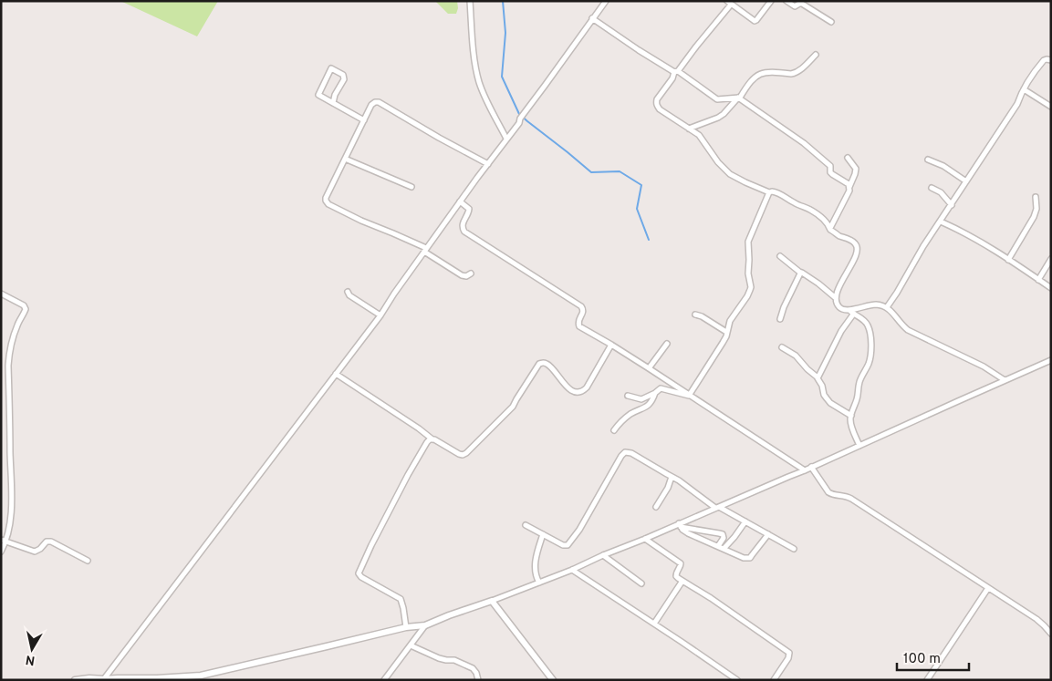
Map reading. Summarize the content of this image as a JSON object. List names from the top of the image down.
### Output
{
  "scale_bar": "100 m",
  "north": "bottom"
}
